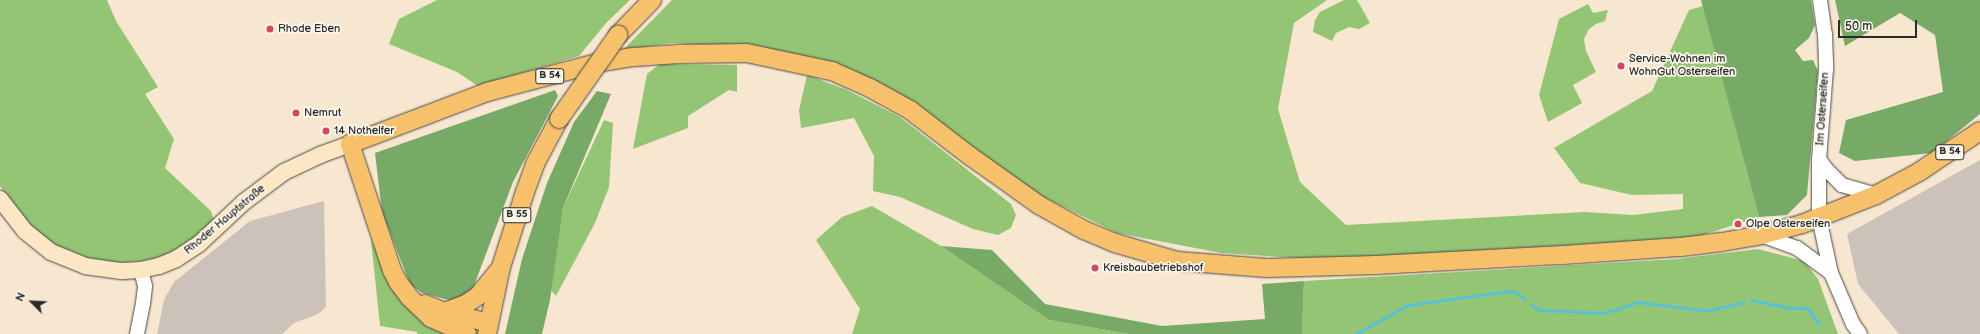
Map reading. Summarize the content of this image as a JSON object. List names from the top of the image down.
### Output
{
  "streets": {
    "main road": ["B 54", "B 55", "Rhoder Hauptstraße"],
    "street": ["Im Osterseifen"]
  },
  "crossings": [
    ["B 54", "Im Osterseifen"],
    ["B 54", "Rhoder Hauptstraße"]
  ],
  "places": [
    "Rhode Eben",
    "Service-Wohnen im WohnGut Osterseifen",
    "Nemrut",
    "14 Nothelfer",
    "Olpe Osterseifen",
    "Kreisbaubetriebshof"
  ],
  "scale_bar": "50 m",
  "north": "top left"
}
